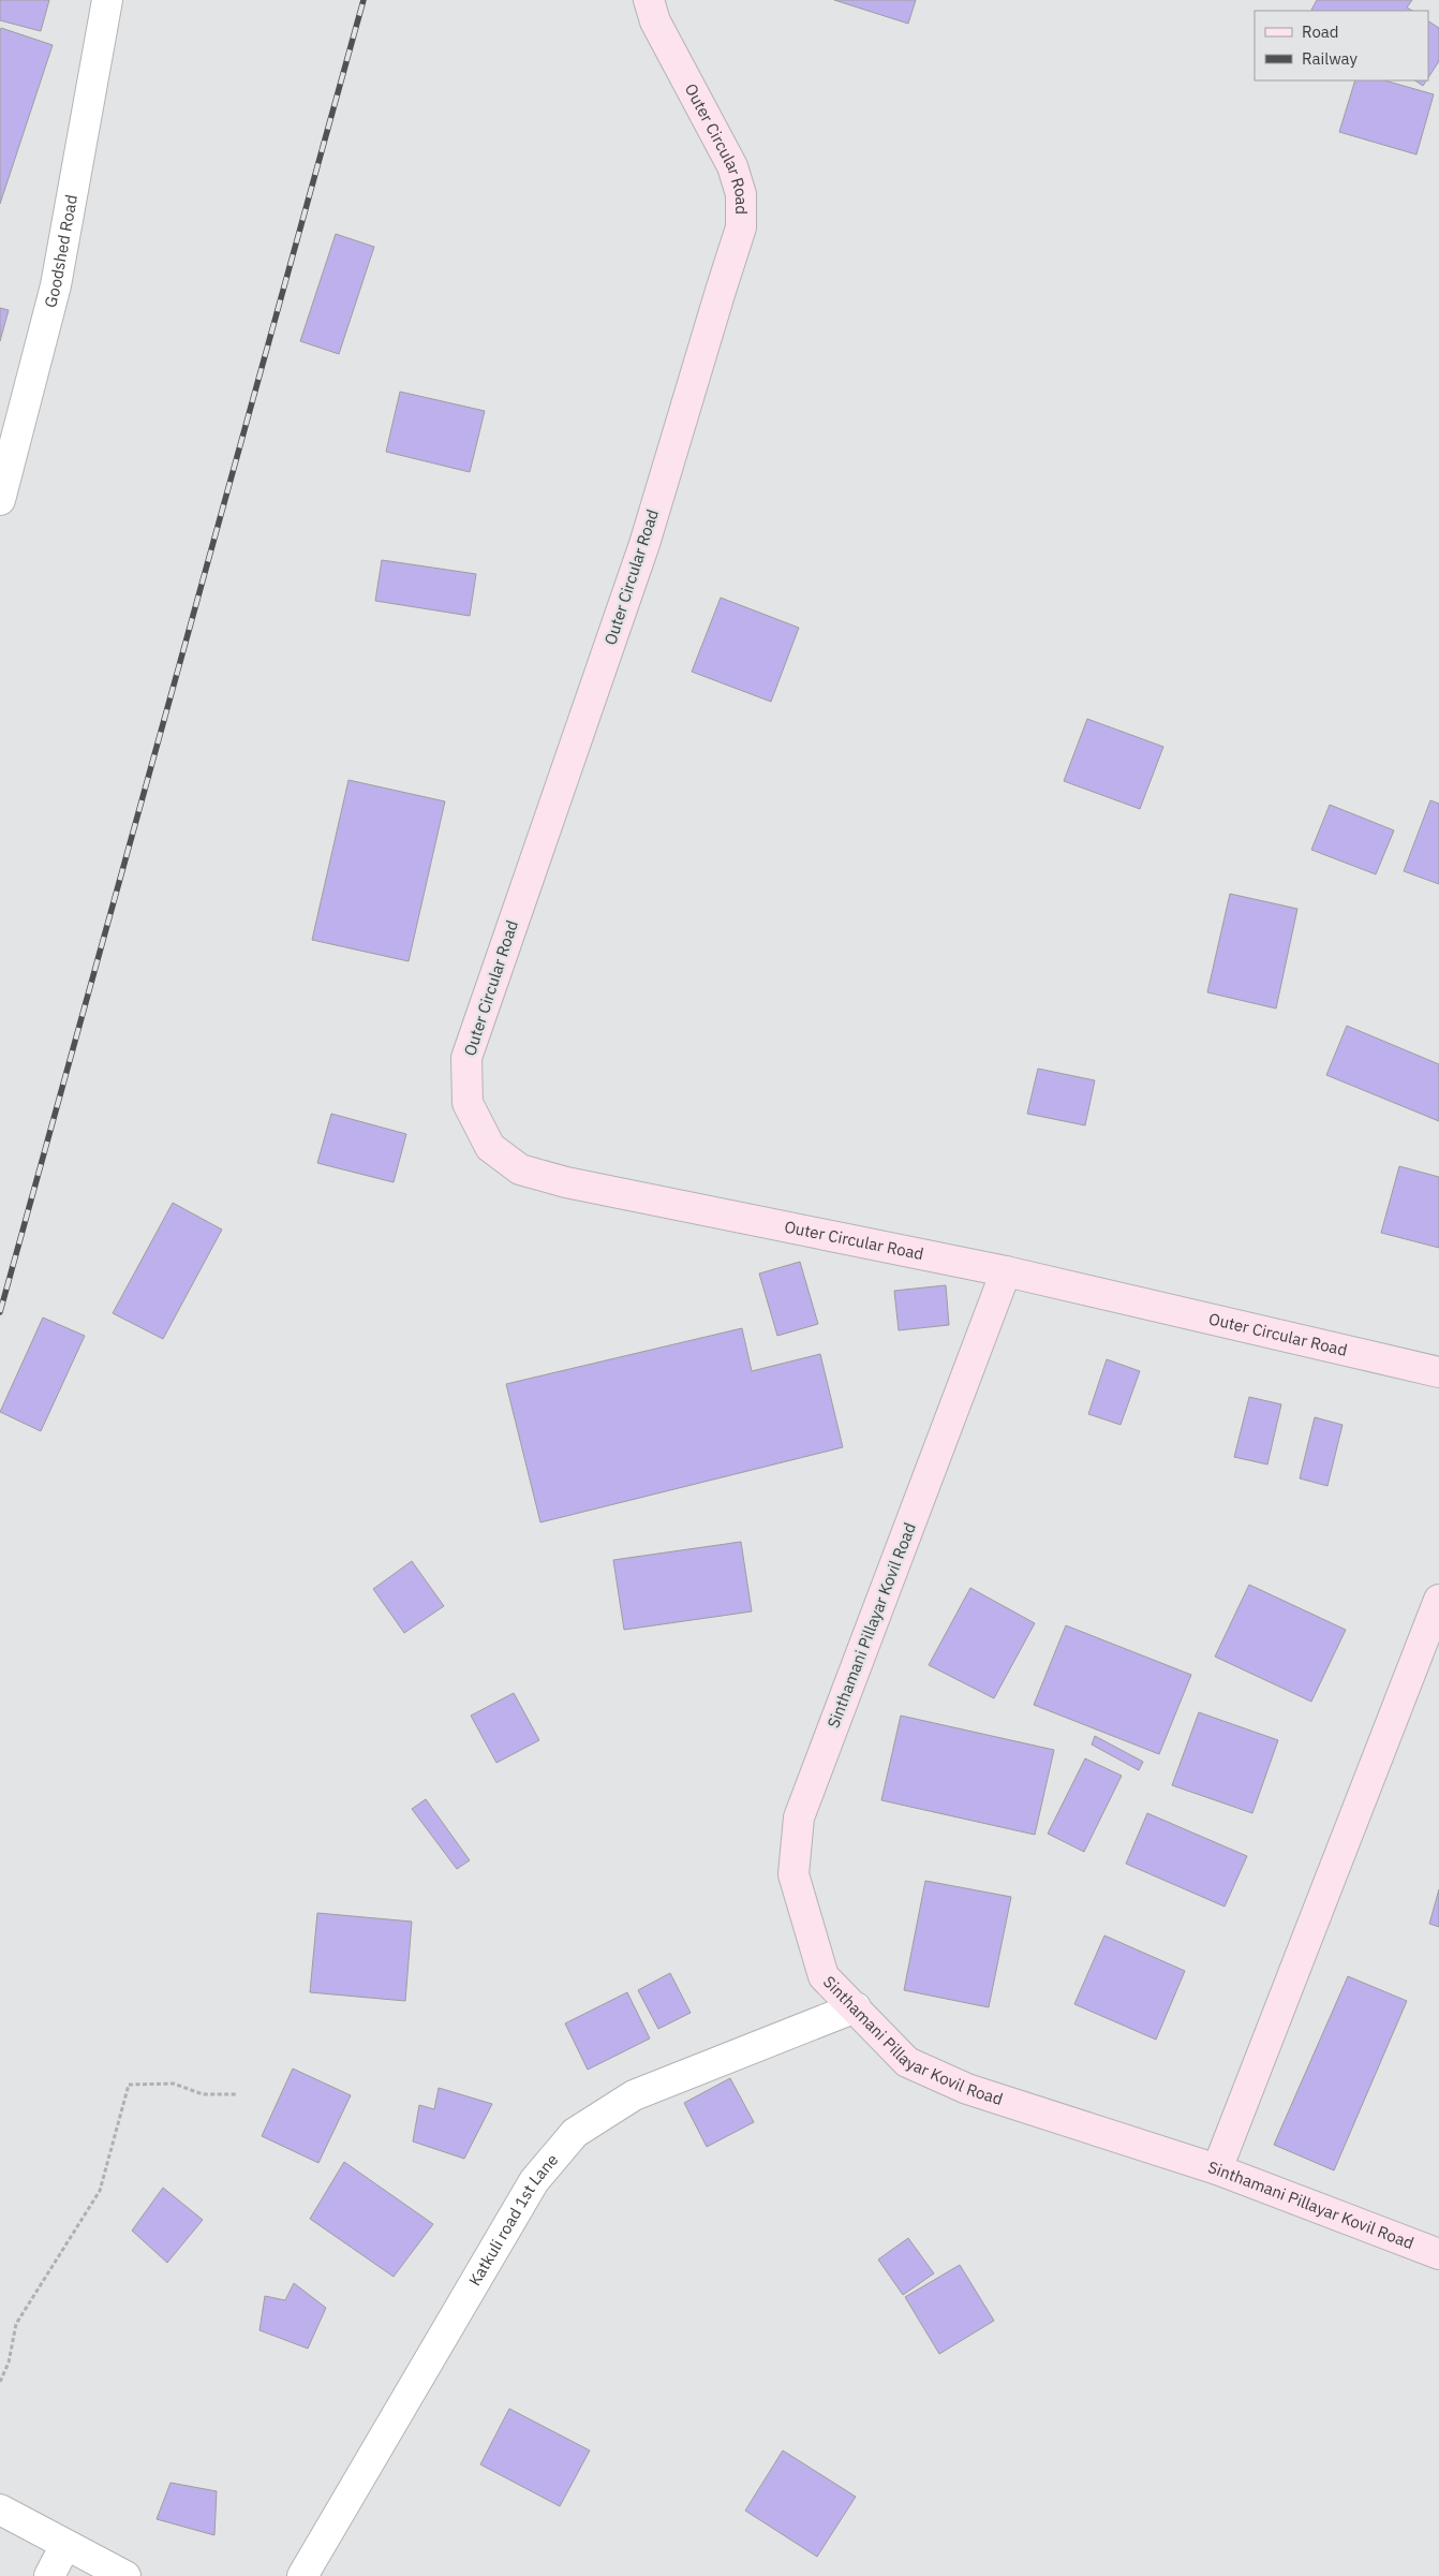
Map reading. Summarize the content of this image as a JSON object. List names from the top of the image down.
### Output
{
  "streets": {
    "street": [
      "Outer Circular Road",
      "Goodshed Road",
      "Sinthamani Pillayar Kovil Road",
      "Katkuli road 1st Lane"
    ]
  },
  "crossings": [
    ["Outer Circular Road", "Sinthamani Pillayar Kovil Road"],
    ["Sinthamani Pillayar Kovil Road", "Katkuli road 1st Lane"]
  ],
  "legend": ["Road", "Railway"]
}
